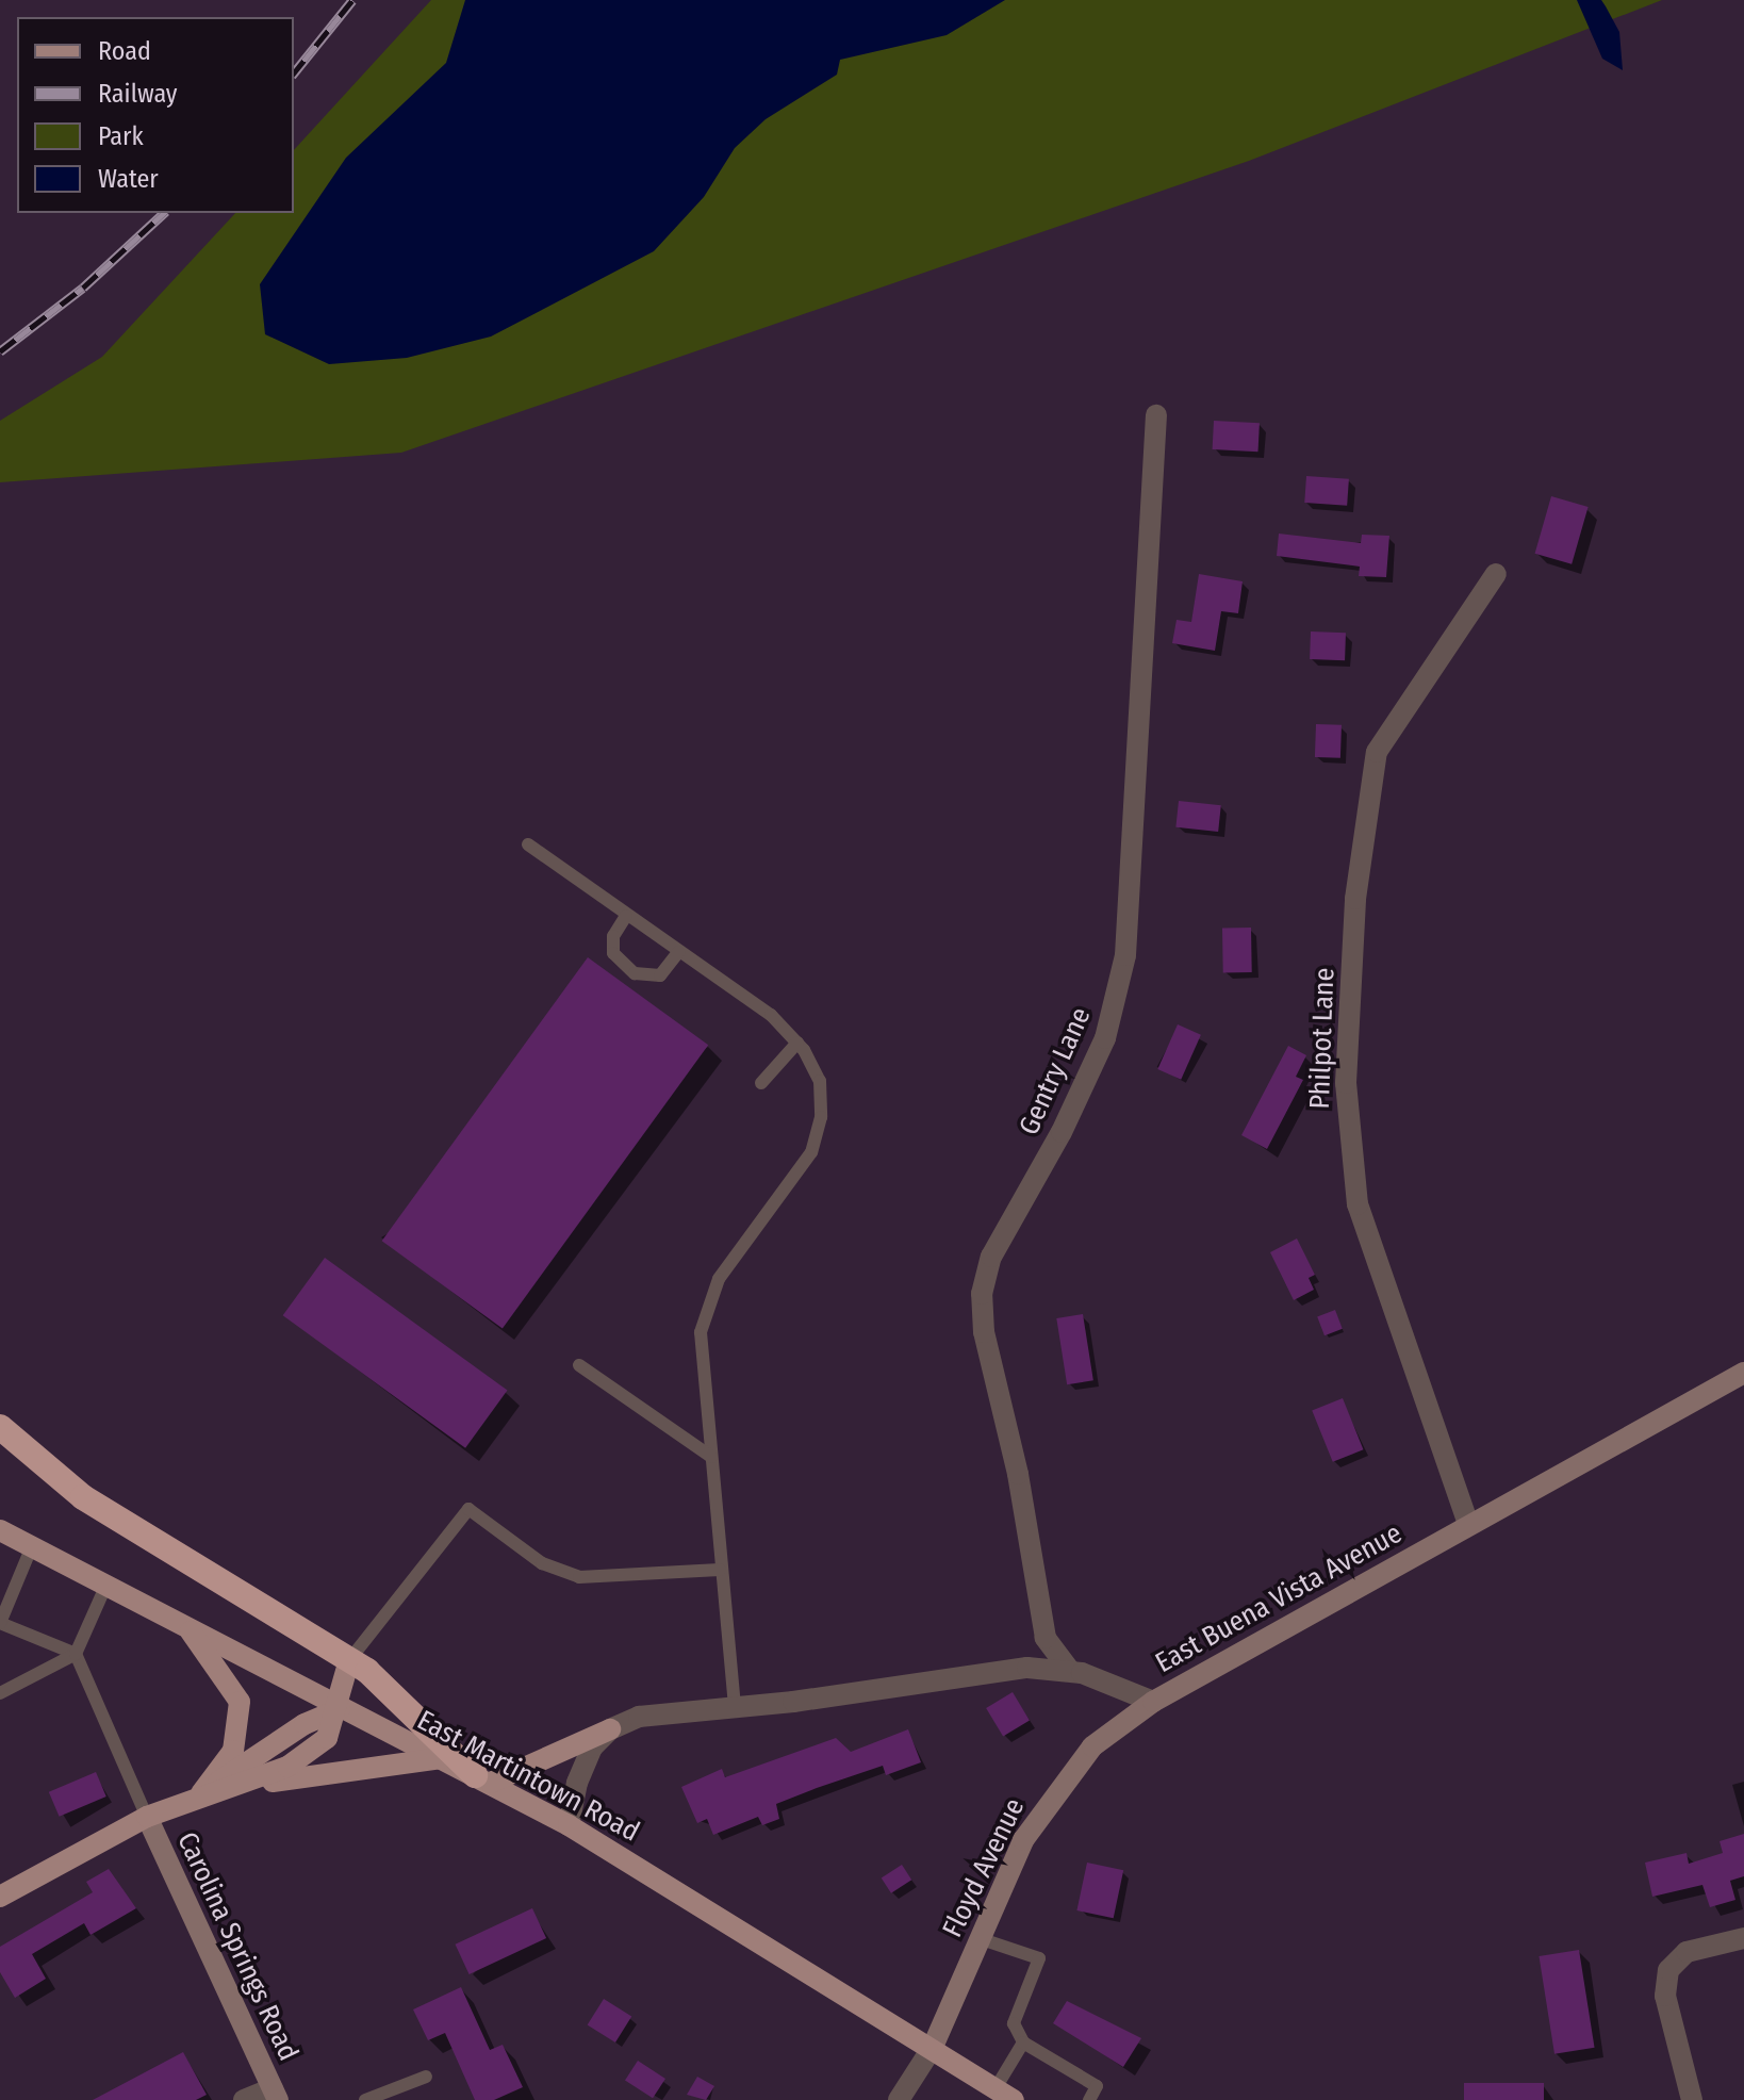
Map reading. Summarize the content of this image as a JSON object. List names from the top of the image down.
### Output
{
  "streets": {
    "main road": [
      "East Buena Vista Avenue",
      "East Martintown Road",
      "Floyd Avenue",
      "Carolina Springs Road"
    ],
    "street": ["Philpot Lane", "Gentry Lane"]
  },
  "crossings": [
    ["Philpot Lane", "East Buena Vista Avenue"],
    ["Gentry Lane", "East Buena Vista Avenue"],
    ["East Buena Vista Avenue", "Floyd Avenue"],
    ["East Martintown Road", "Floyd Avenue"]
  ],
  "legend": [
    "Road",
    "Railway",
    "Park",
    "Water"
  ]
}
